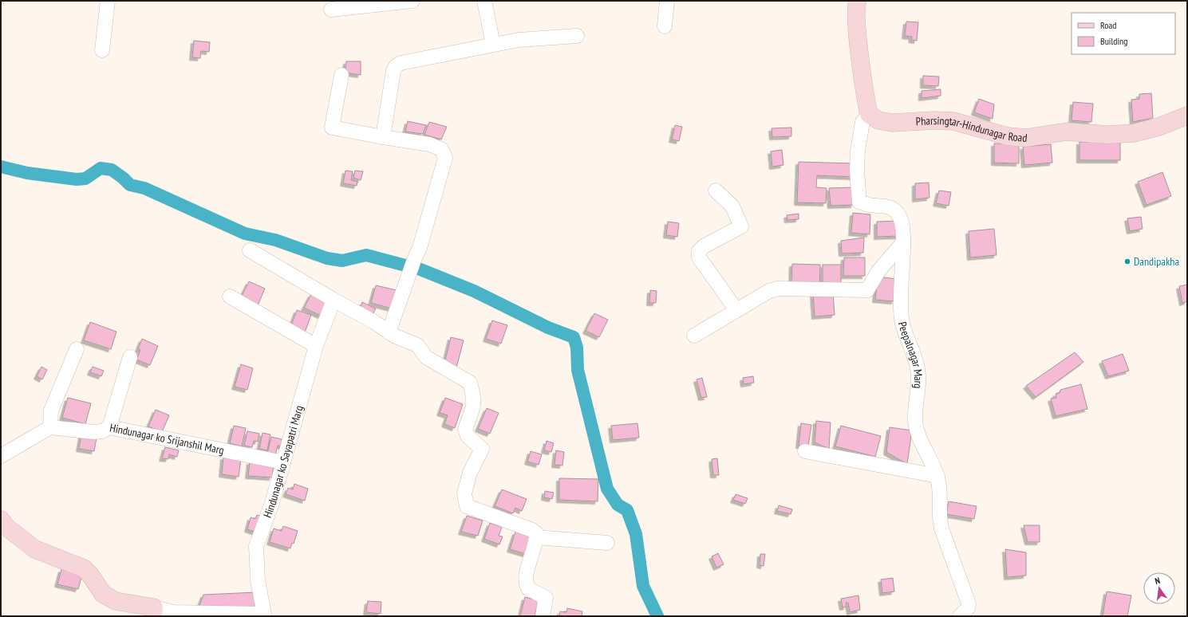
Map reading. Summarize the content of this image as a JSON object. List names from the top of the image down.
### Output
{
  "streets": {
    "street": [
      "Pharsingtar-Hindunagar Road",
      "Peepalnagar Marg",
      "Hindunagar ko Srijanshil Marg",
      "Hindunagar ko Sayapatri Marg"
    ]
  },
  "crossings": [
    ["Pharsingtar-Hindunagar Road", "Peepalnagar Marg"],
    ["Hindunagar ko Srijanshil Marg", "Hindunagar ko Sayapatri Marg"]
  ],
  "places": ["Dandipakha"],
  "legend": ["Road", "Building"],
  "north": "top"
}
